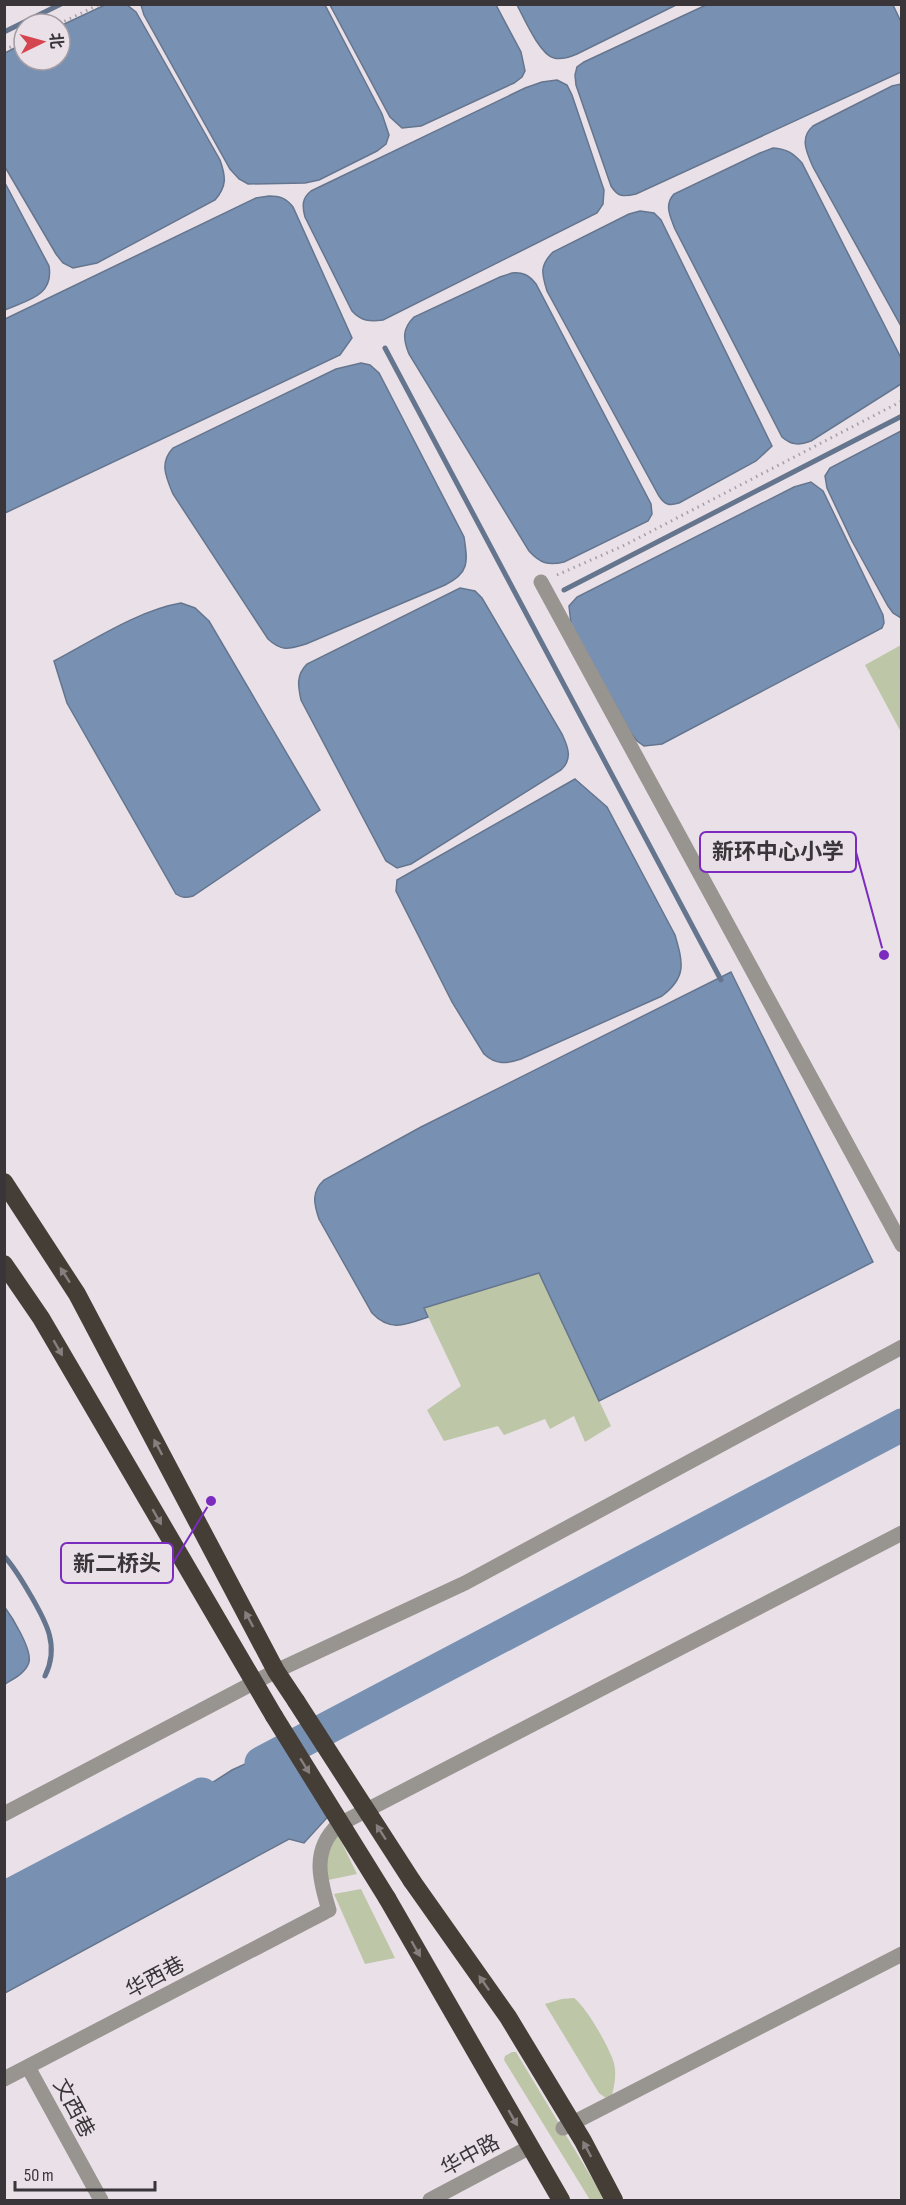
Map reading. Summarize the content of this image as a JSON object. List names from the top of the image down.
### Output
{
  "streets": {
    "street": ["华西巷", "文西巷", "华中路"]
  },
  "crossings": [
    ["华西巷", "文西巷"]
  ],
  "places": ["新环中心小学", "新二桥头"],
  "scale_bar": "50 m",
  "north": "right"
}
